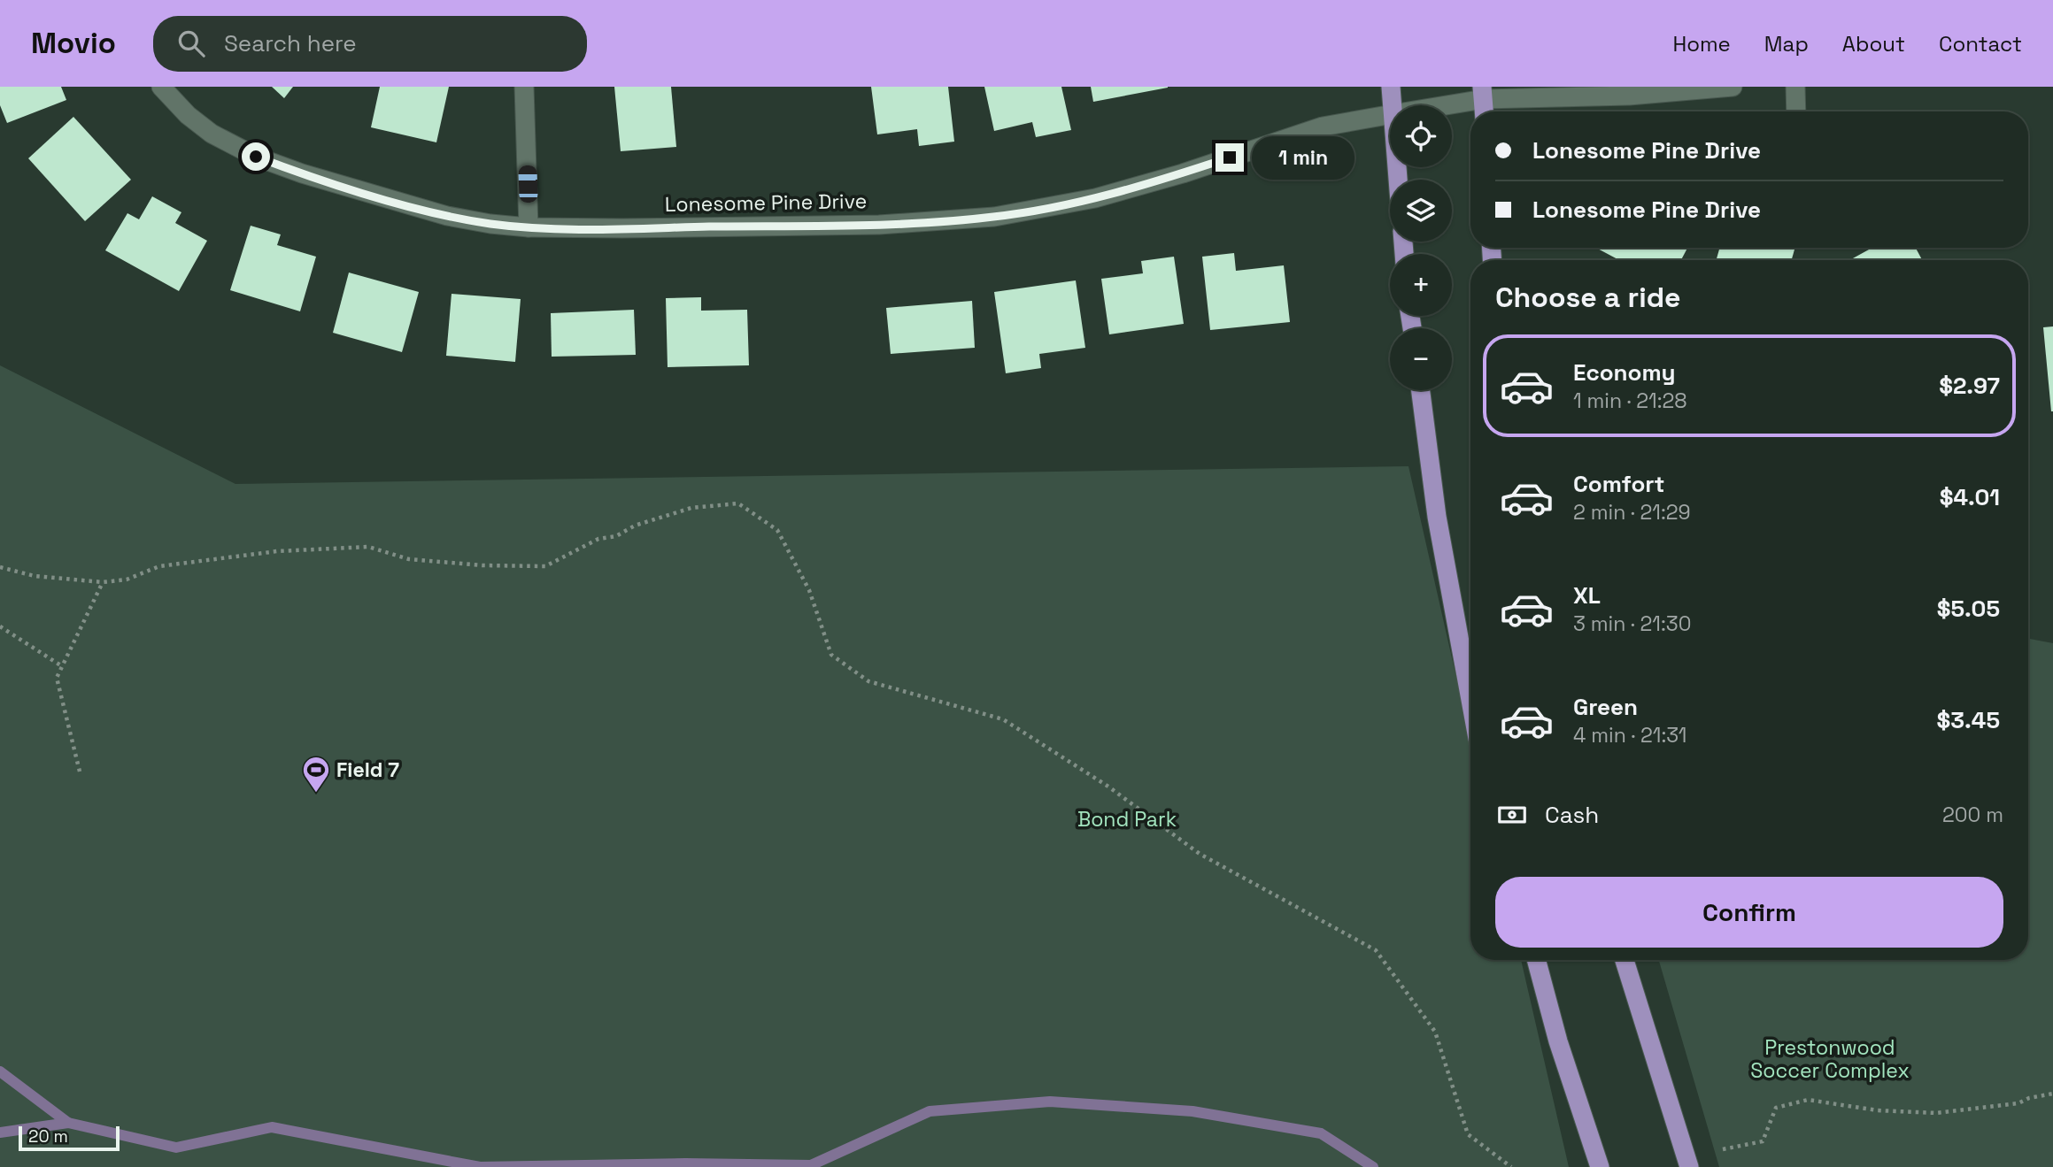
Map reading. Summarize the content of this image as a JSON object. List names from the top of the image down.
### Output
{
  "streets": {
    "street": ["Lonesome Pine Drive"]
  },
  "parks": ["Bond Park", "Prestonwood Soccer Complex"],
  "places": {
    "sports": ["Field 7"]
  },
  "scale_bar": "20 m",
  "page": {
    "header": "Movio",
    "search": "Search here",
    "nav": [
      "Home",
      "Map",
      "About",
      "Contact"
    ],
    "map_buttons": ["+", "−"],
    "banner": ["Lonesome Pine Drive", "Lonesome Pine Drive"],
    "bubble": "1 min",
    "heading": "Choose a ride",
    "list": [
      {
        "name": "Economy",
        "note": "1 min · 21:28",
        "value": "$2.97"
      },
      {
        "name": "Comfort",
        "note": "2 min · 21:29",
        "value": "$4.01"
      },
      {
        "name": "XL",
        "note": "3 min · 21:30",
        "value": "$5.05"
      },
      {
        "name": "Green",
        "note": "4 min · 21:31",
        "value": "$3.45"
      }
    ],
    "pay": ["Cash", "200 m"],
    "buttons": "Confirm",
    "scale": "20 m"
  }
}
